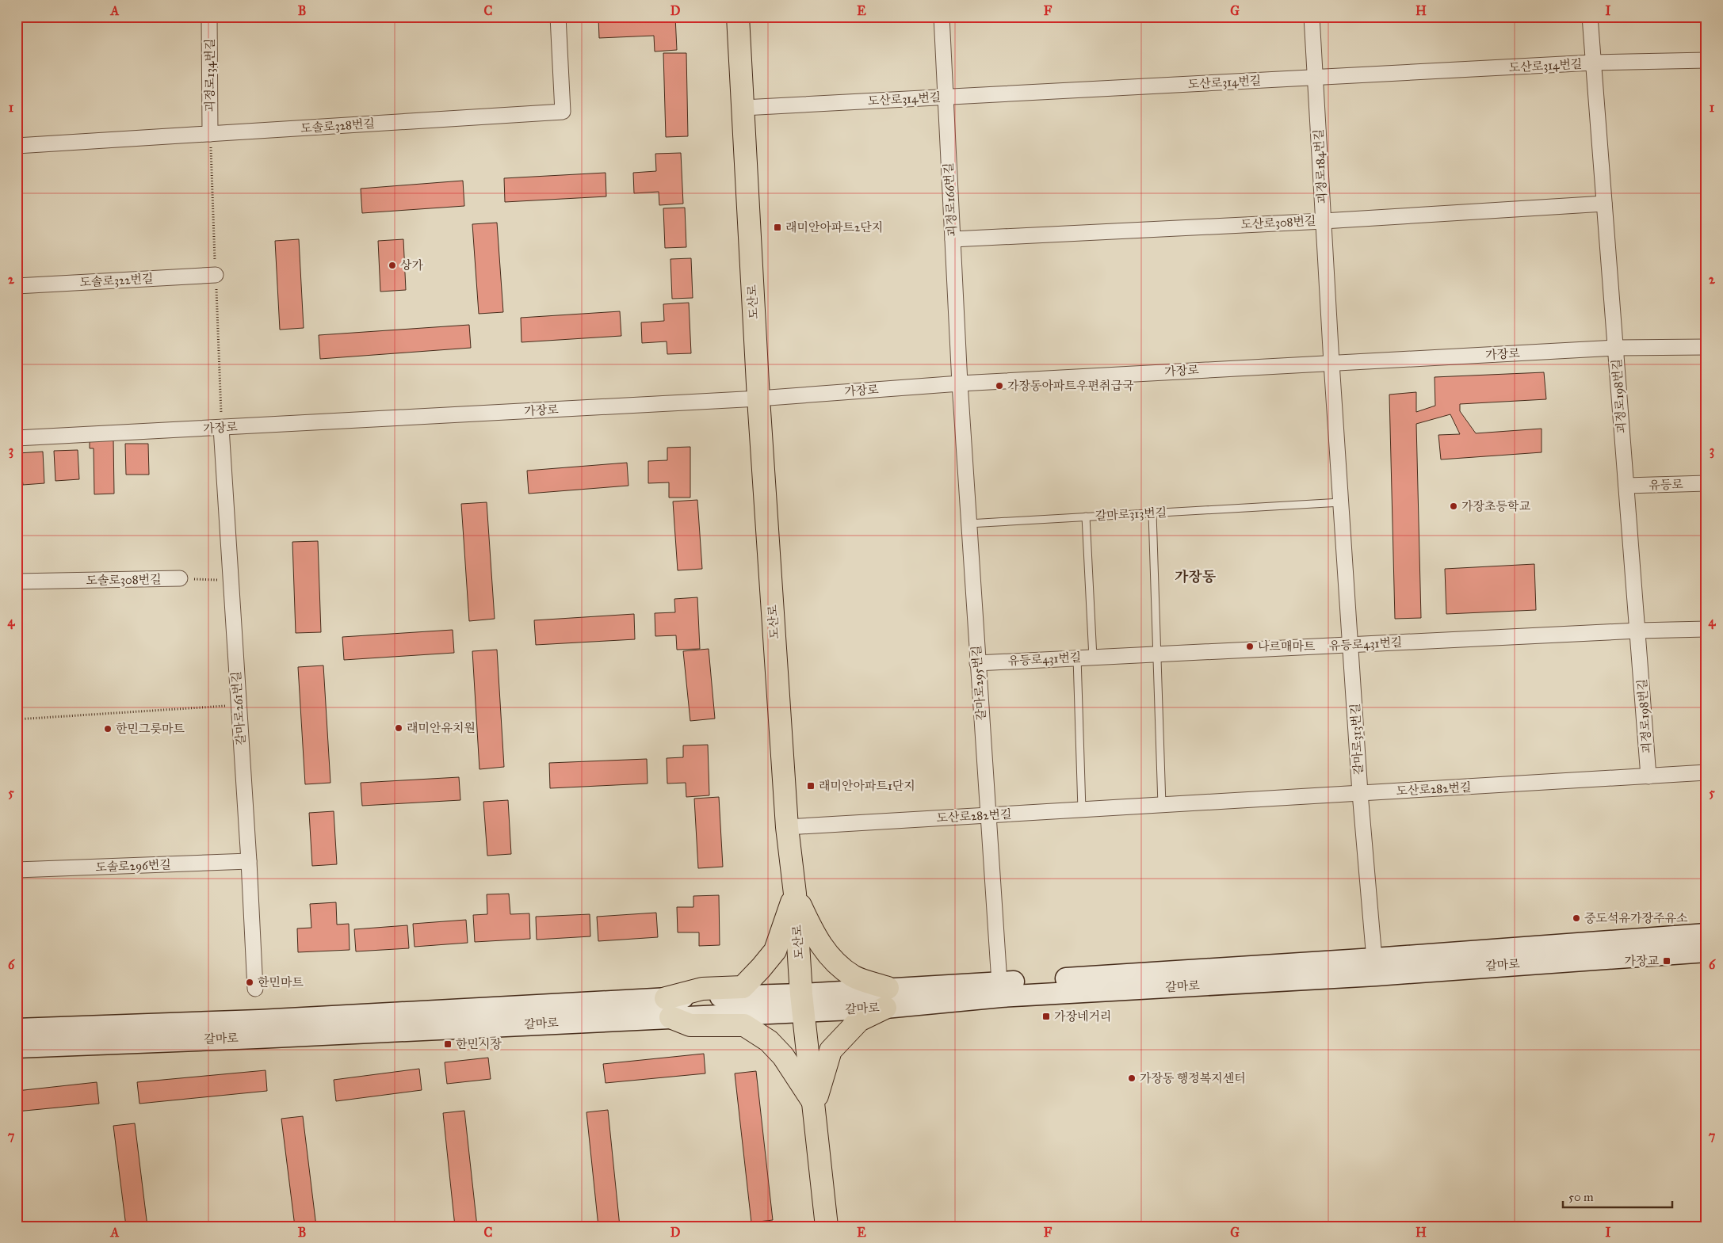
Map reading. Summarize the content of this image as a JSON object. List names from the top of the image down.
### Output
{
  "streets": {
    "main road": ["도산로", "갈마로"],
    "street": [
      "도산로314번길",
      "괴정로134번길",
      "도솔로328번길",
      "괴정로184번길",
      "괴정로166번길",
      "도산로308번길",
      "도솔로322번길",
      "가장로",
      "괴정로198번길",
      "유등로",
      "갈마로313번길",
      "도솔로308번길",
      "유등로431번길",
      "갈마로295번길",
      "갈마로261번길",
      "도산로282번길",
      "도솔로296번길"
    ]
  },
  "crossings": [
    ["도산로314번길", "괴정로184번길"],
    ["도산로314번길", "괴정로166번길"],
    ["도산로314번길", "도산로"],
    ["도산로314번길", "괴정로198번길"],
    ["괴정로134번길", "도솔로328번길"],
    ["괴정로184번길", "도산로308번길"],
    ["괴정로184번길", "가장로"],
    ["괴정로184번길", "갈마로313번길"],
    ["괴정로166번길", "도산로308번길"],
    ["괴정로166번길", "가장로"],
    ["괴정로166번길", "갈마로295번길"],
    ["도산로308번길", "괴정로198번길"],
    ["도산로", "가장로"],
    ["도산로", "도산로282번길"],
    ["도산로", "갈마로"],
    ["가장로", "괴정로198번길"],
    ["가장로", "갈마로313번길"],
    ["가장로", "갈마로295번길"],
    ["가장로", "갈마로261번길"],
    ["괴정로198번길", "유등로"],
    ["괴정로198번길", "유등로431번길"],
    ["괴정로198번길", "도산로282번길"],
    ["갈마로313번길", "유등로431번길"],
    ["갈마로313번길", "갈마로295번길"],
    ["갈마로313번길", "도산로282번길"],
    ["갈마로313번길", "갈마로"],
    ["유등로431번길", "갈마로295번길"],
    ["갈마로295번길", "도산로282번길"],
    ["갈마로295번길", "갈마로"],
    ["갈마로261번길", "도솔로296번길"]
  ],
  "districts": ["가장동"],
  "places": {
    "transit": [
      "래미안아파트2단지",
      "래미안아파트1단지",
      "가장교",
      "가장네거리",
      "한민시장"
    ],
    "other": [
      "상가",
      "가장동아파트우편취급국",
      "가장초등학교",
      "나르매마트",
      "래미안유치원",
      "한민그릇마트",
      "중도석유가장주유소",
      "한민마트",
      "가장동 행정복지센터"
    ]
  },
  "scale_bar": "50 m",
  "grid": {
    "columns": [
      "A",
      "B",
      "C",
      "D",
      "E",
      "F",
      "G",
      "H",
      "I"
    ],
    "rows": [
      "1",
      "2",
      "3",
      "4",
      "5",
      "6",
      "7"
    ]
  }
}
